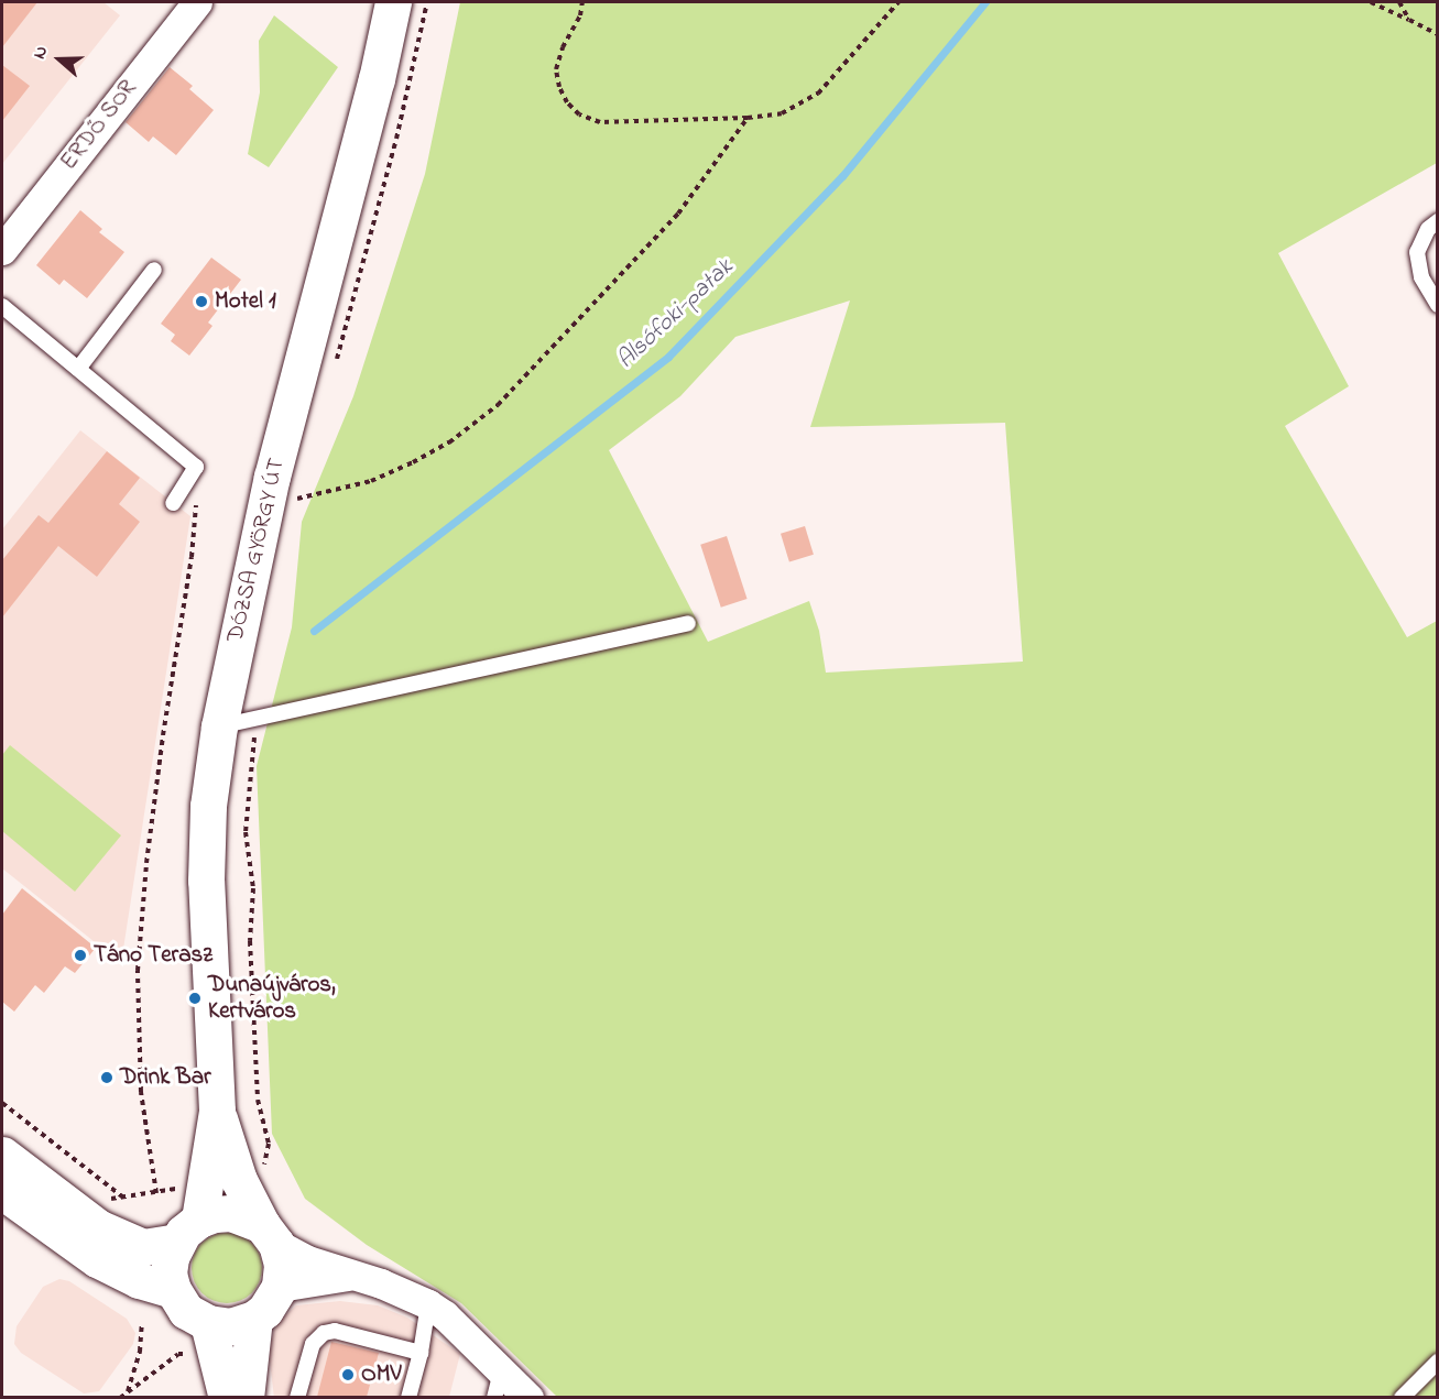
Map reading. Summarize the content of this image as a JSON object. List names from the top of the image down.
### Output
{
  "streets": {
    "street": ["ERDŐ SOR", "DÓZSA GYÖRGY ÚT"]
  },
  "water": ["Alsófoki-patak"],
  "places": [
    "Motel 1",
    "Táno Terasz",
    "Dunaújváros, Kertváros",
    "Drink Bar",
    "OMV"
  ],
  "north": "left"
}
